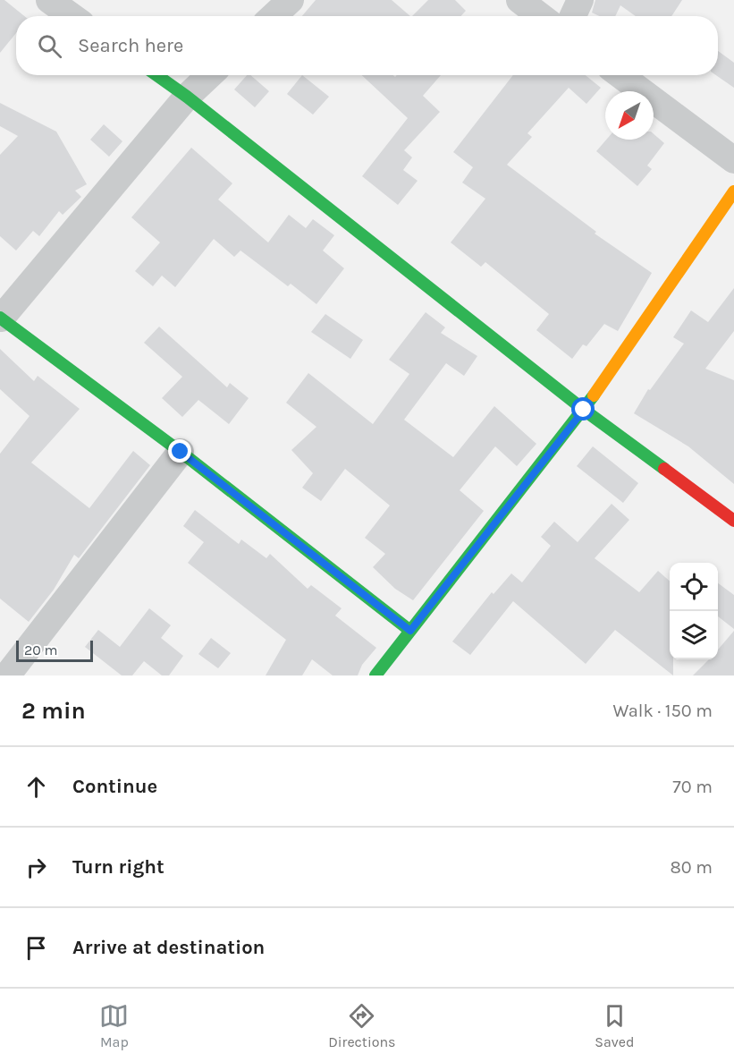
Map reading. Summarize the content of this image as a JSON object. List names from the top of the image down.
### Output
{
  "scale_bar": "20 m",
  "north": "bottom left",
  "page": {
    "search": "Search here",
    "scale": "20 m",
    "heading": ["2 min", "Walk · 150 m"],
    "list": [
      ["Continue", "70 m"],
      ["Turn right", "80 m"],
      "Arrive at destination"
    ],
    "nav": ["Map", "Directions", "Saved"]
  }
}
